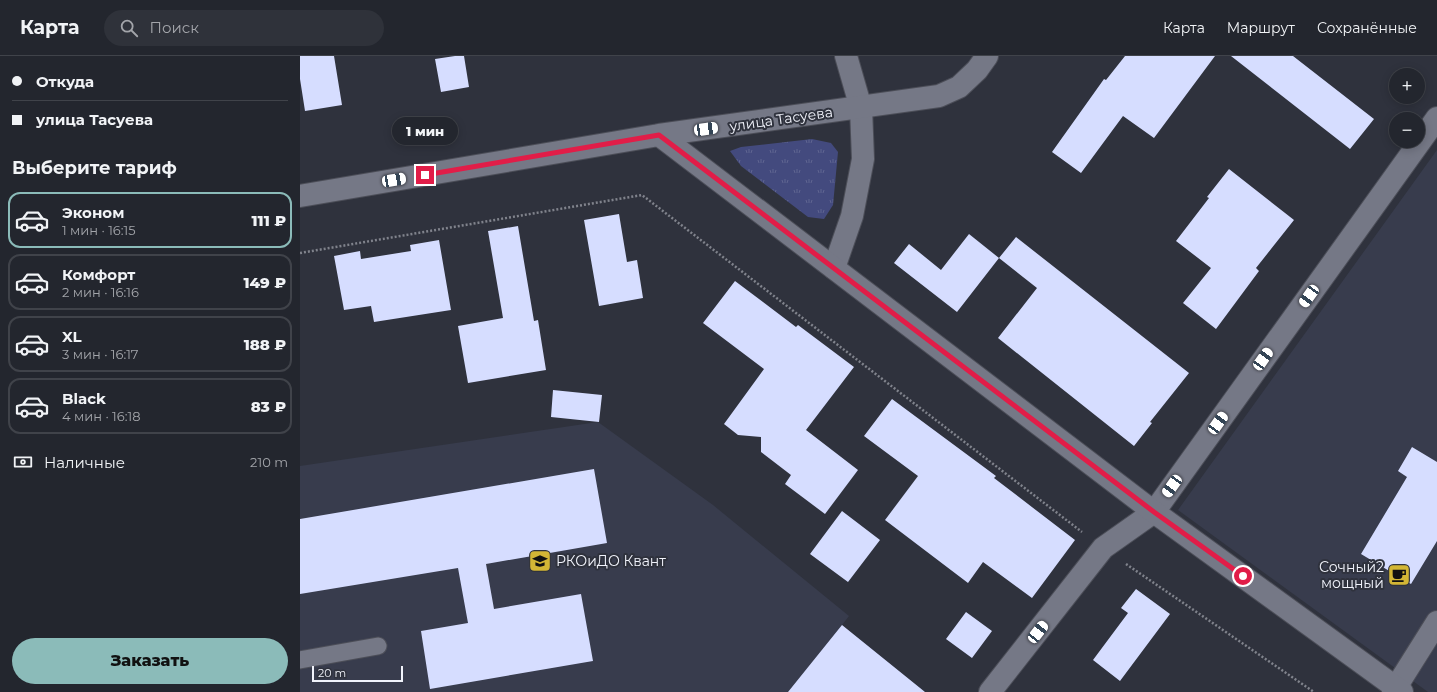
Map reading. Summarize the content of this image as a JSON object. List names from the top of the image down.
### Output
{
  "streets": {
    "street": ["улица Тасуева"]
  },
  "places": {
    "school or university": ["РКОиДО Квант"],
    "cafe": ["Сочный2 мощный"]
  },
  "scale_bar": "20 m",
  "page": {
    "header": "Карта",
    "search": "Поиск",
    "nav": ["Карта", "Маршрут", "Сохранённые"],
    "banner": ["Откуда", "улица Тасуева"],
    "map_buttons": ["+", "−"],
    "bubble": "1 мин",
    "heading": "Выберите тариф",
    "list": [
      {
        "name": "Эконом",
        "note": "1 мин · 16:15",
        "value": "111 ₽"
      },
      {
        "name": "Комфорт",
        "note": "2 мин · 16:16",
        "value": "149 ₽"
      },
      {
        "name": "XL",
        "note": "3 мин · 16:17",
        "value": "188 ₽"
      },
      {
        "name": "Black",
        "note": "4 мин · 16:18",
        "value": "83 ₽"
      }
    ],
    "pay": ["Наличные", "210 m"],
    "buttons": "Заказать",
    "scale": "20 m"
  }
}
